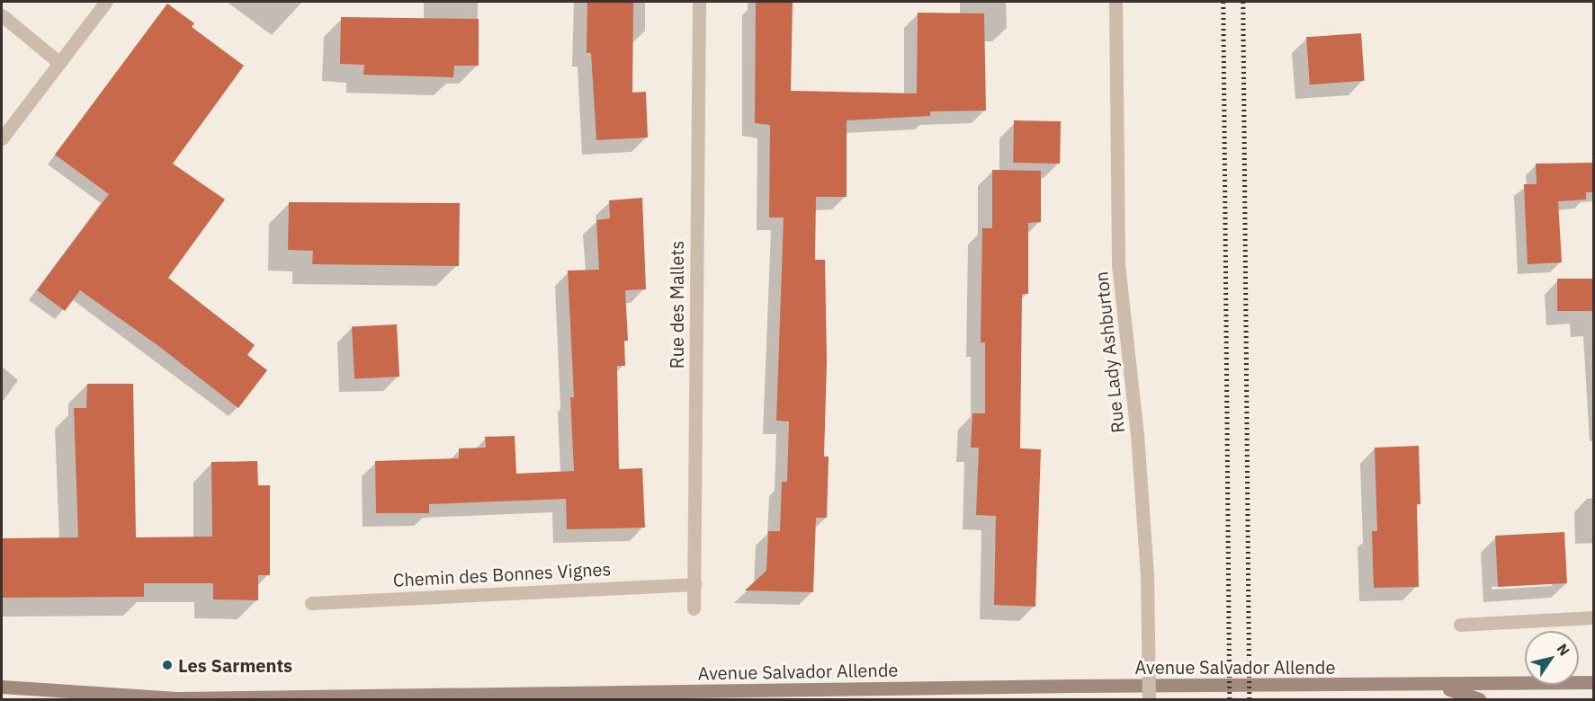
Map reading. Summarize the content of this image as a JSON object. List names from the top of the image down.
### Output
{
  "streets": {
    "street": [
      "Rue des Mallets",
      "Rue Lady Ashburton",
      "Chemin des Bonnes Vignes",
      "Avenue Salvador Allende"
    ]
  },
  "crossings": [
    ["Rue des Mallets", "Chemin des Bonnes Vignes"]
  ],
  "places": ["Les Sarments"],
  "north": "top right"
}
